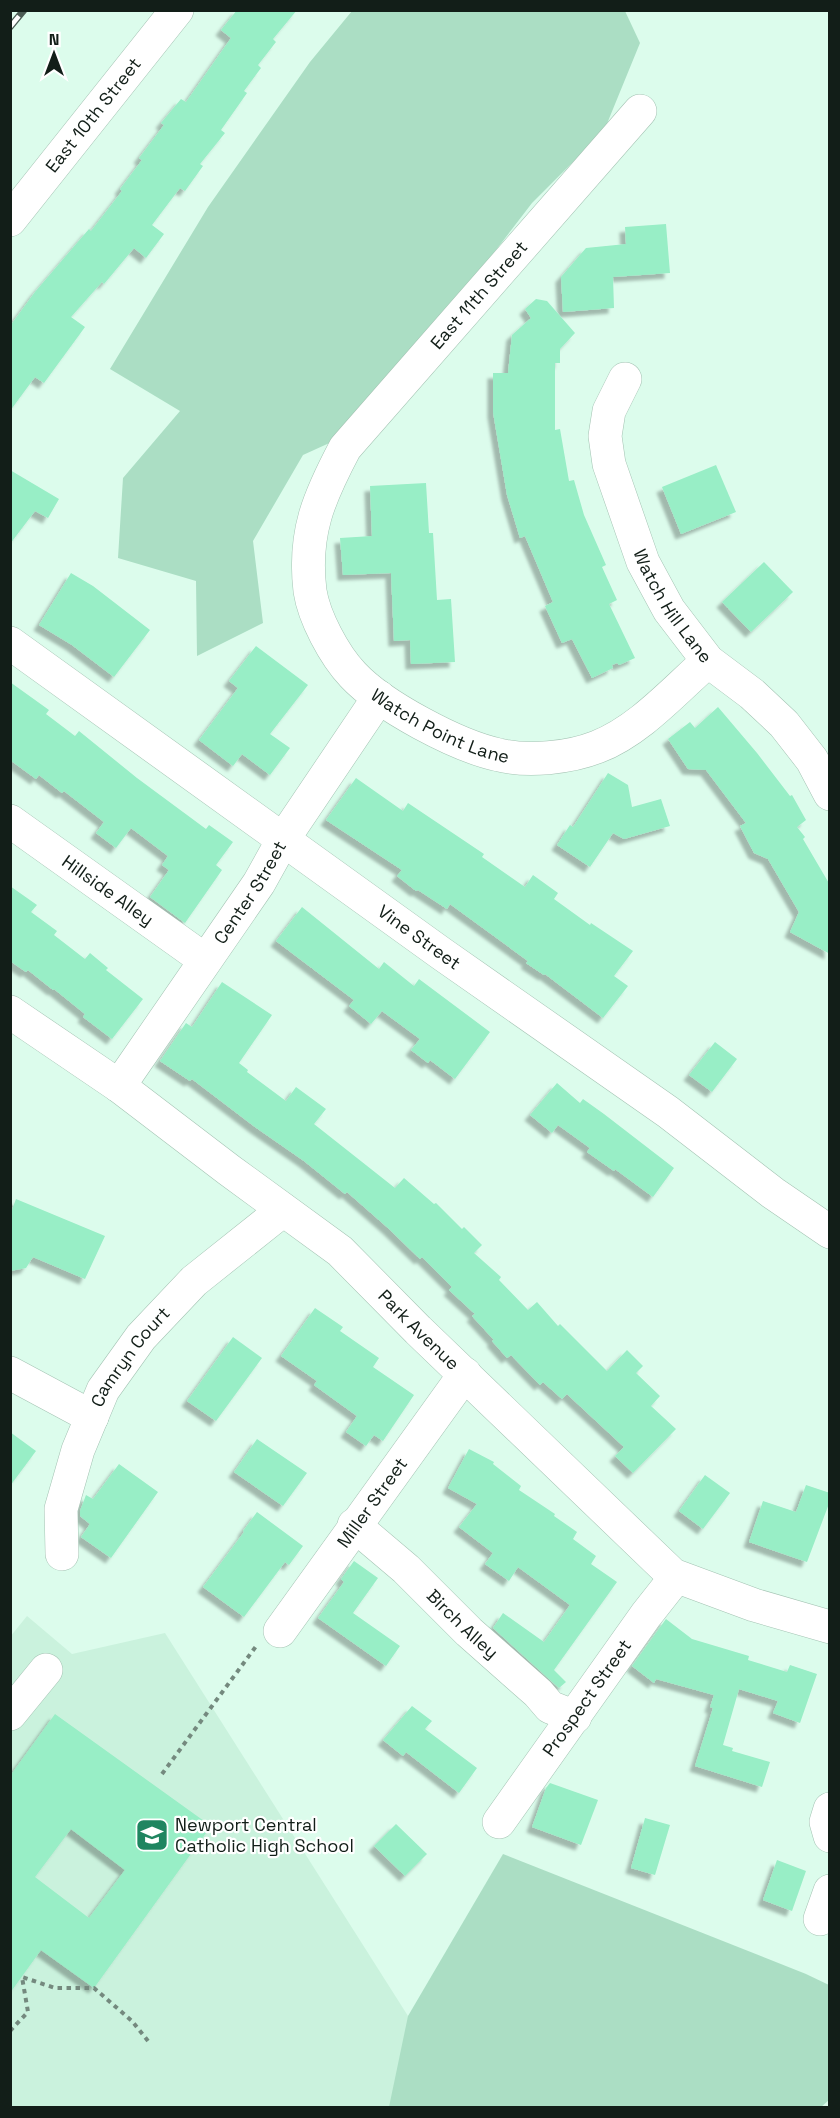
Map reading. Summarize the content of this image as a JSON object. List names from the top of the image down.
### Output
{
  "streets": {
    "street": [
      "East 10th Street",
      "East 11th Street",
      "Watch Hill Lane",
      "Watch Point Lane",
      "Hillside Alley",
      "Center Street",
      "Vine Street",
      "Park Avenue",
      "Camryn Court",
      "Miller Street",
      "Birch Alley",
      "Prospect Street"
    ]
  },
  "crossings": [
    ["East 11th Street", "Watch Point Lane"],
    ["Watch Hill Lane", "Watch Point Lane"],
    ["Watch Point Lane", "Center Street"],
    ["Hillside Alley", "Center Street"],
    ["Center Street", "Vine Street"],
    ["Center Street", "Park Avenue"],
    ["Park Avenue", "Camryn Court"],
    ["Park Avenue", "Miller Street"],
    ["Park Avenue", "Prospect Street"],
    ["Miller Street", "Birch Alley"],
    ["Birch Alley", "Prospect Street"]
  ],
  "places": {
    "school or university": ["Newport Central Catholic High School"]
  },
  "north": "top"
}
